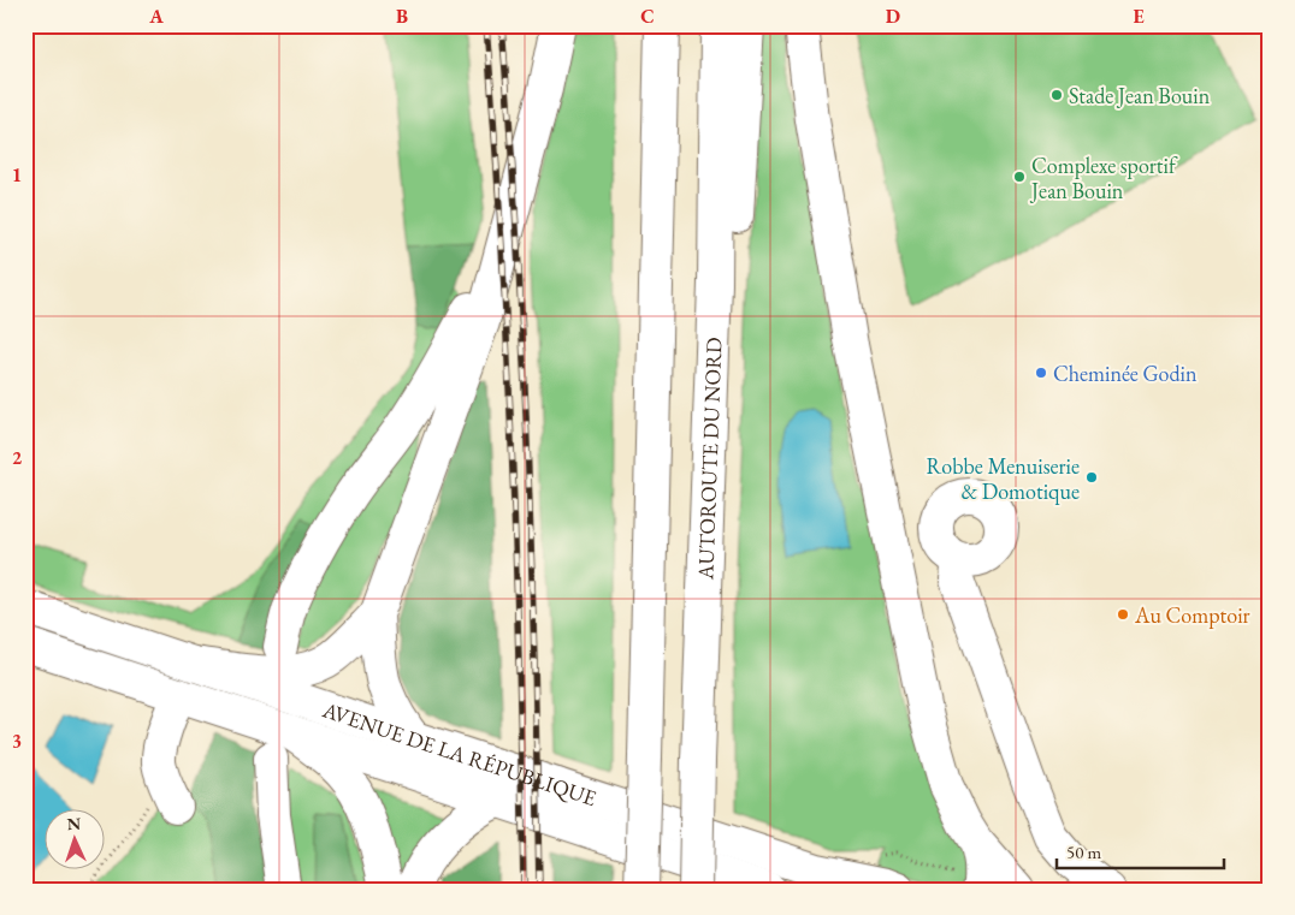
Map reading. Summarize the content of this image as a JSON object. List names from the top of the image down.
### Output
{
  "streets": {
    "main road": ["AUTOROUTE DU NORD", "AVENUE DE LA RÉPUBLIQUE"]
  },
  "places": [
    "Stade Jean Bouin",
    "Complexe sportif Jean Bouin",
    "Cheminée Godin",
    "Robbe Menuiserie & Domotique",
    "Au Comptoir"
  ],
  "scale_bar": "50 m",
  "north": "top",
  "grid": {
    "columns": [
      "A",
      "B",
      "C",
      "D",
      "E"
    ],
    "rows": ["1", "2", "3"]
  }
}
